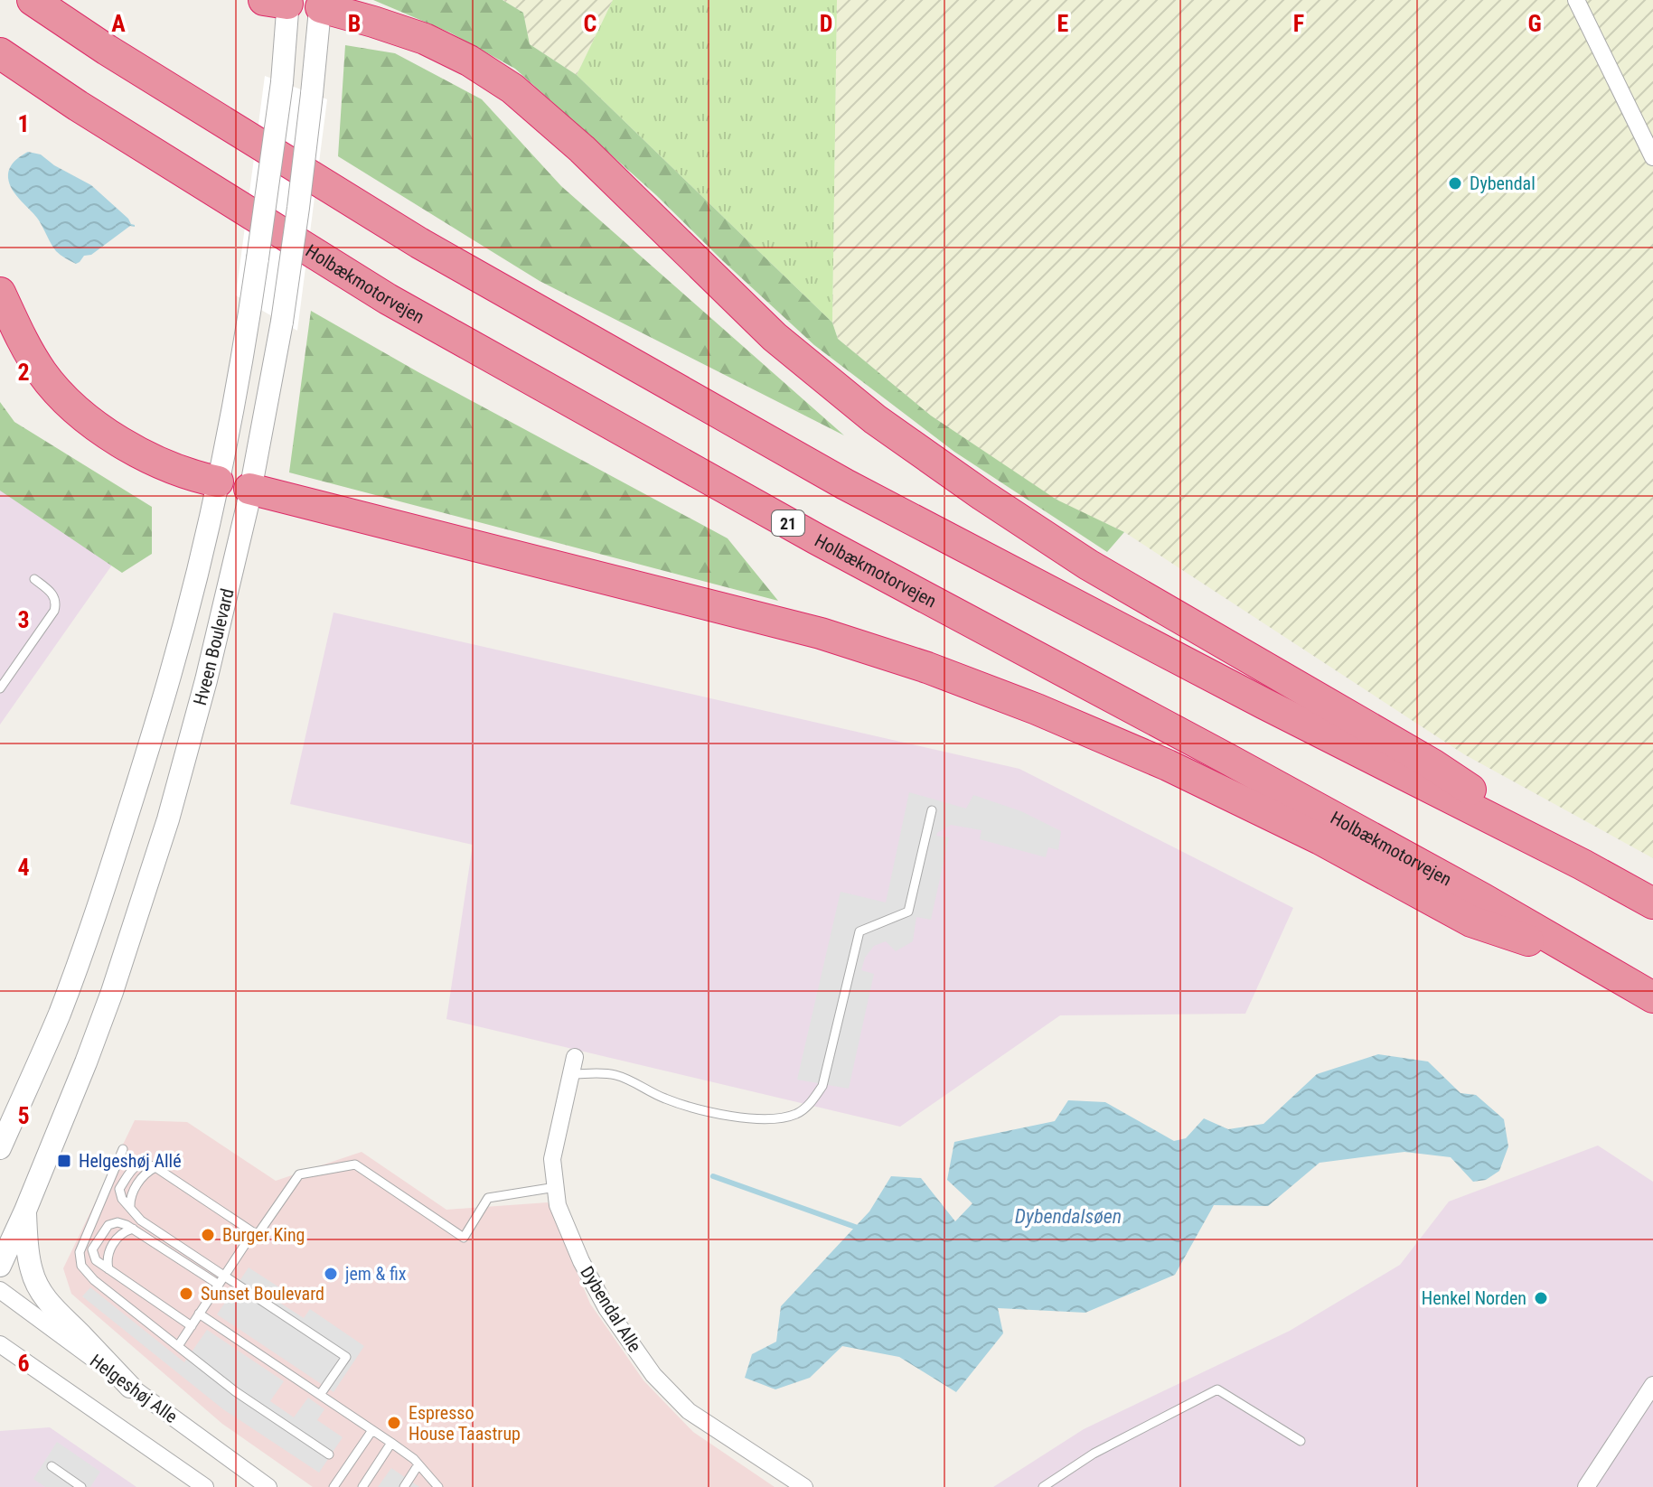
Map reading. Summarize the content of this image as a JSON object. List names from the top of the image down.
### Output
{
  "streets": {
    "highway": ["Holbækmotorvejen", "21"],
    "street": ["Hveen Boulevard", "Dybendal Alle", "Helgeshøj Alle"]
  },
  "water": ["Dybendalsøen"],
  "places": {
    "other": [
      "Dybendal",
      "Burger King",
      "jem & fix",
      "Sunset Boulevard",
      "Henkel Norden",
      "Espresso House Taastrup"
    ],
    "transit": ["Helgeshøj Allé"]
  },
  "grid": {
    "columns": [
      "A",
      "B",
      "C",
      "D",
      "E",
      "F",
      "G"
    ],
    "rows": [
      "1",
      "2",
      "3",
      "4",
      "5",
      "6"
    ]
  }
}
